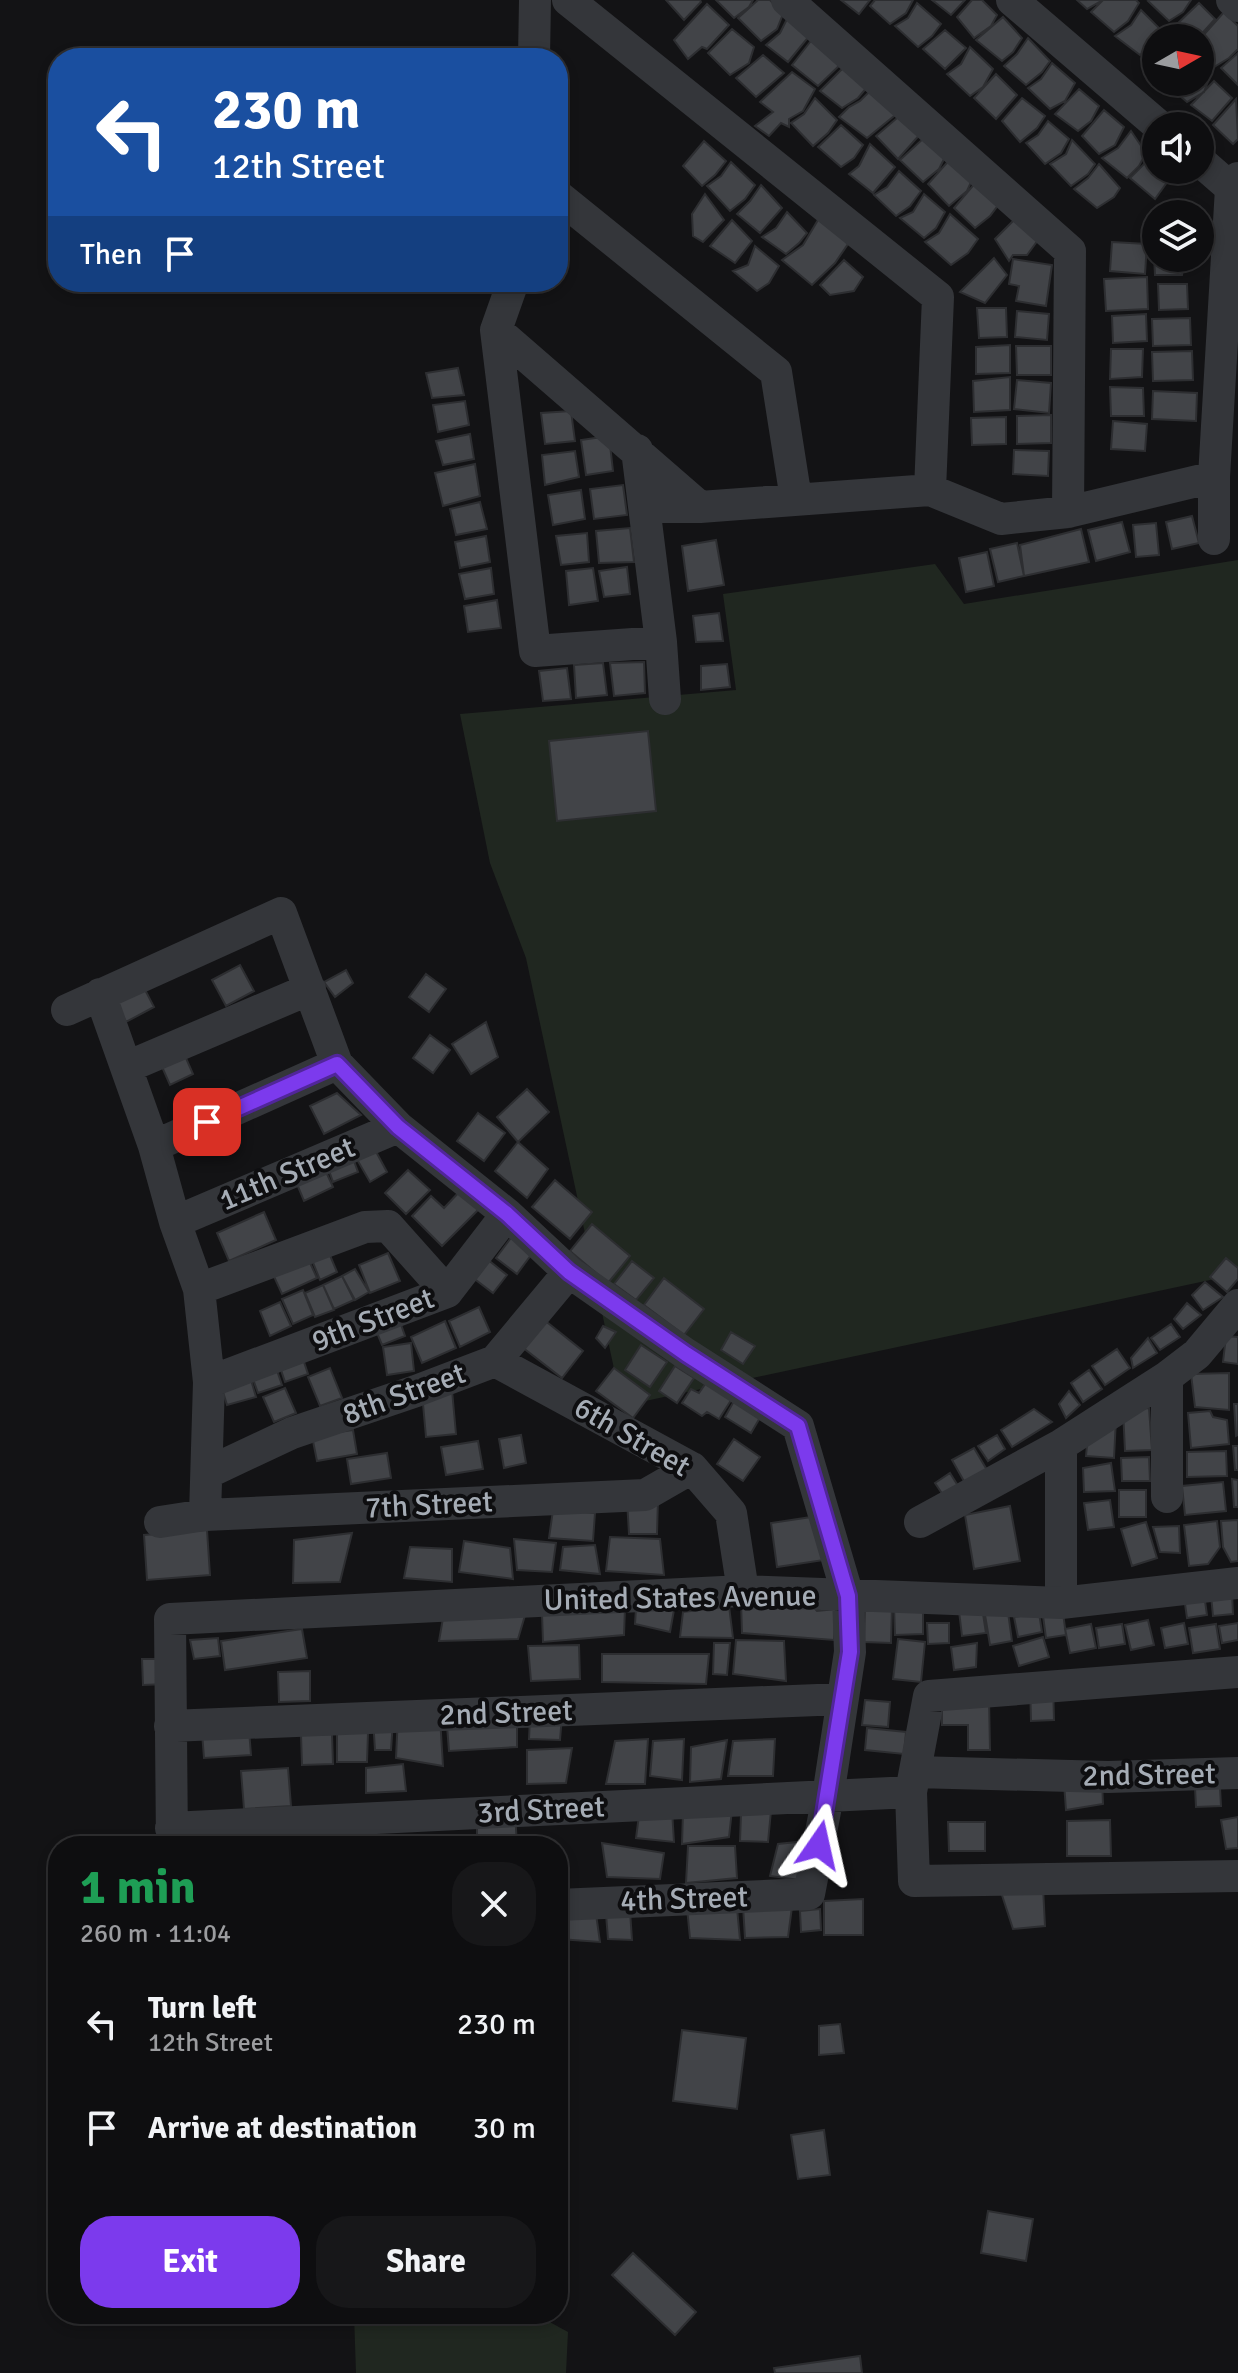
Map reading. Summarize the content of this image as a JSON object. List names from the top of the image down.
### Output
{
  "streets": {
    "street": [
      "11th Street",
      "9th Street",
      "8th Street",
      "6th Street",
      "7th Street",
      "United States Avenue",
      "2nd Street",
      "3rd Street",
      "4th Street"
    ]
  },
  "crossings": [
    ["8th Street", "6th Street"],
    ["6th Street", "7th Street"],
    ["6th Street", "United States Avenue"],
    ["United States Avenue", "2nd Street"],
    ["2nd Street", "3rd Street"],
    ["3rd Street", "4th Street"]
  ],
  "north": "right",
  "page": {
    "turn": ["230 m", "12th Street"],
    "then": "Then",
    "heading": ["1 min", "260 m · 11:04"],
    "list": [
      {
        "name": "Turn left",
        "note": "12th Street",
        "value": "230 m"
      },
      {
        "name": "Arrive at destination",
        "value": "30 m"
      }
    ],
    "buttons": ["Exit", "Share"]
  }
}
